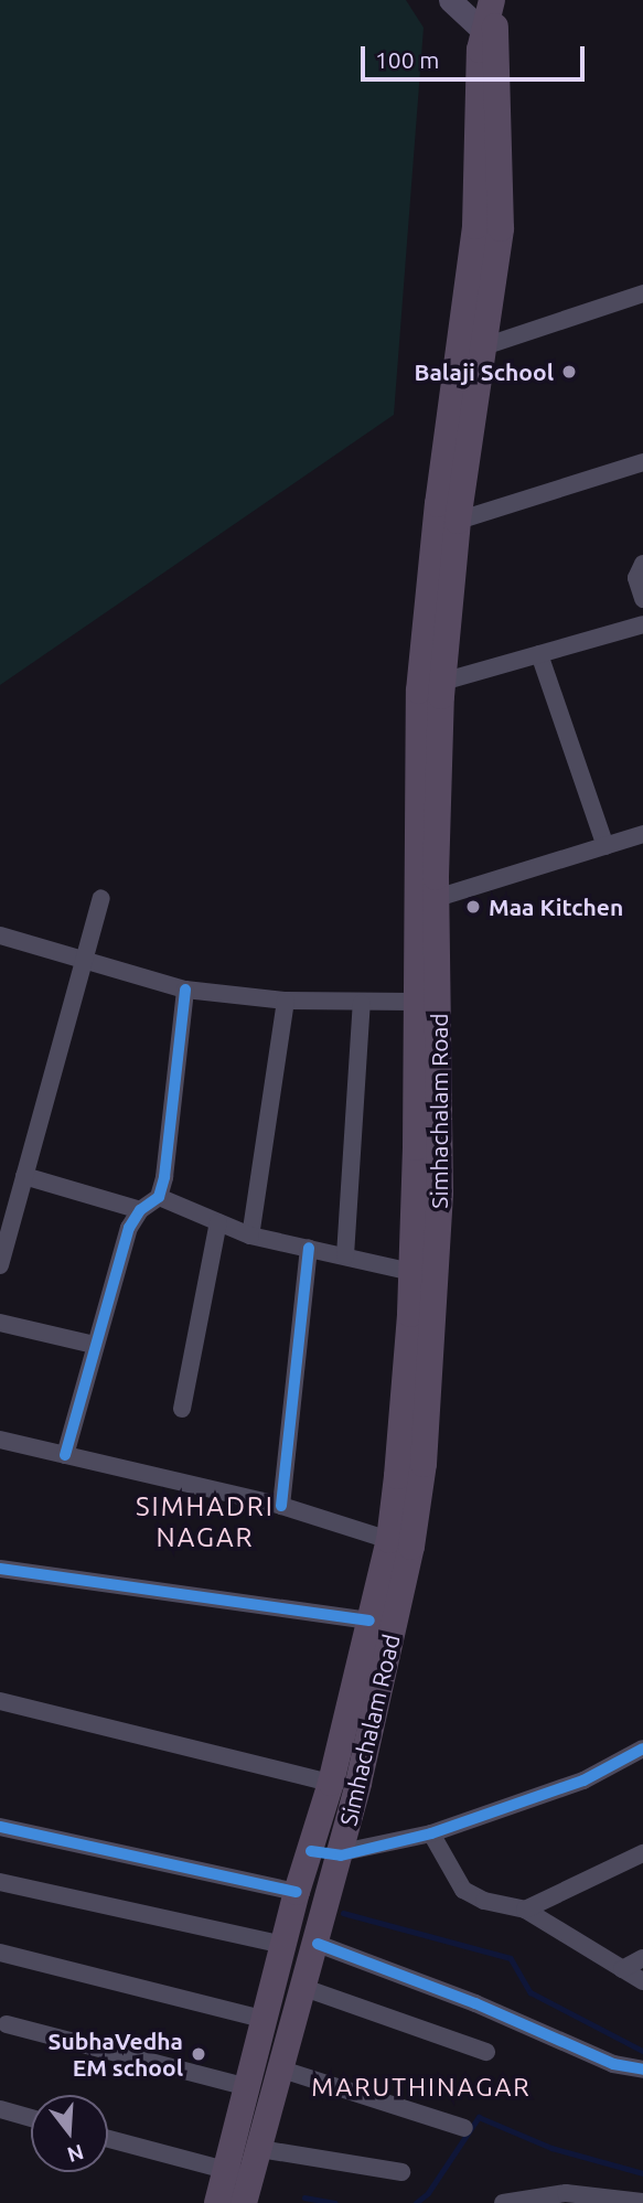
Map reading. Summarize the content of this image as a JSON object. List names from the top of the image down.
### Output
{
  "streets": {
    "main road": ["Simhachalam Road"]
  },
  "districts": ["SIMHADRI NAGAR", "MARUTHINAGAR"],
  "places": ["Balaji School", "Maa Kitchen", "SubhaVedha EM school"],
  "scale_bar": "100 m",
  "north": "bottom"
}
